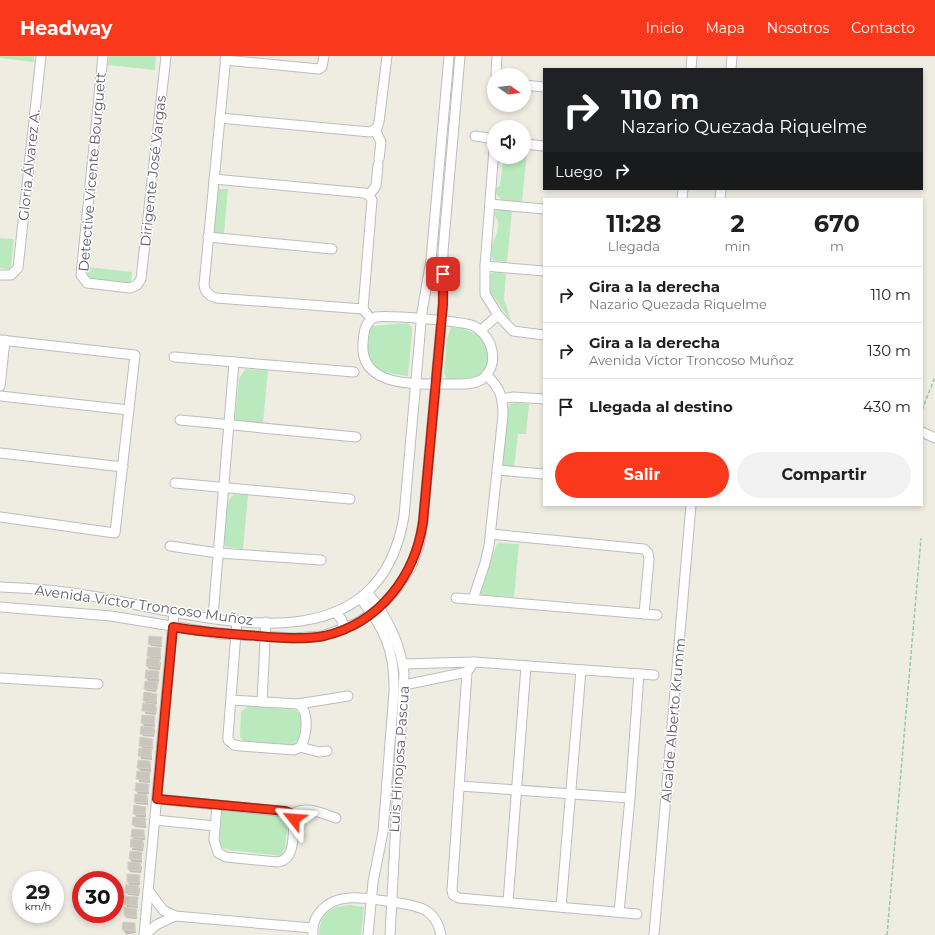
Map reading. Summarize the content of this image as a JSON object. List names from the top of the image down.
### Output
{
  "streets": {
    "street": [
      "Gloria Álvarez A.",
      "Dirigente José Vargas",
      "Detective Vicente Bourguett",
      "Avenida Víctor Troncoso Muñoz",
      "Alcalde Alberto Krumm",
      "Luis Hinojosa Pascua"
    ]
  },
  "crossings": [
    ["Dirigente José Vargas", "Detective Vicente Bourguett"],
    ["Avenida Víctor Troncoso Muñoz", "Luis Hinojosa Pascua"]
  ],
  "north": "right",
  "page": {
    "header": "Headway",
    "nav": [
      "Inicio",
      "Mapa",
      "Nosotros",
      "Contacto"
    ],
    "turn": ["110 m", "Nazario Quezada Riquelme"],
    "then": "Luego",
    "eta": [
      "11:28",
      "Llegada",
      "2",
      "min",
      "670",
      "m"
    ],
    "list": [
      {
        "name": "Gira a la derecha",
        "note": "Nazario Quezada Riquelme",
        "value": "110 m"
      },
      {
        "name": "Gira a la derecha",
        "note": "Avenida Víctor Troncoso Muñoz",
        "value": "130 m"
      },
      {
        "name": "Llegada al destino",
        "value": "430 m"
      }
    ],
    "buttons": ["Salir", "Compartir"],
    "speed": "29 km/h",
    "limit": "30"
  }
}
